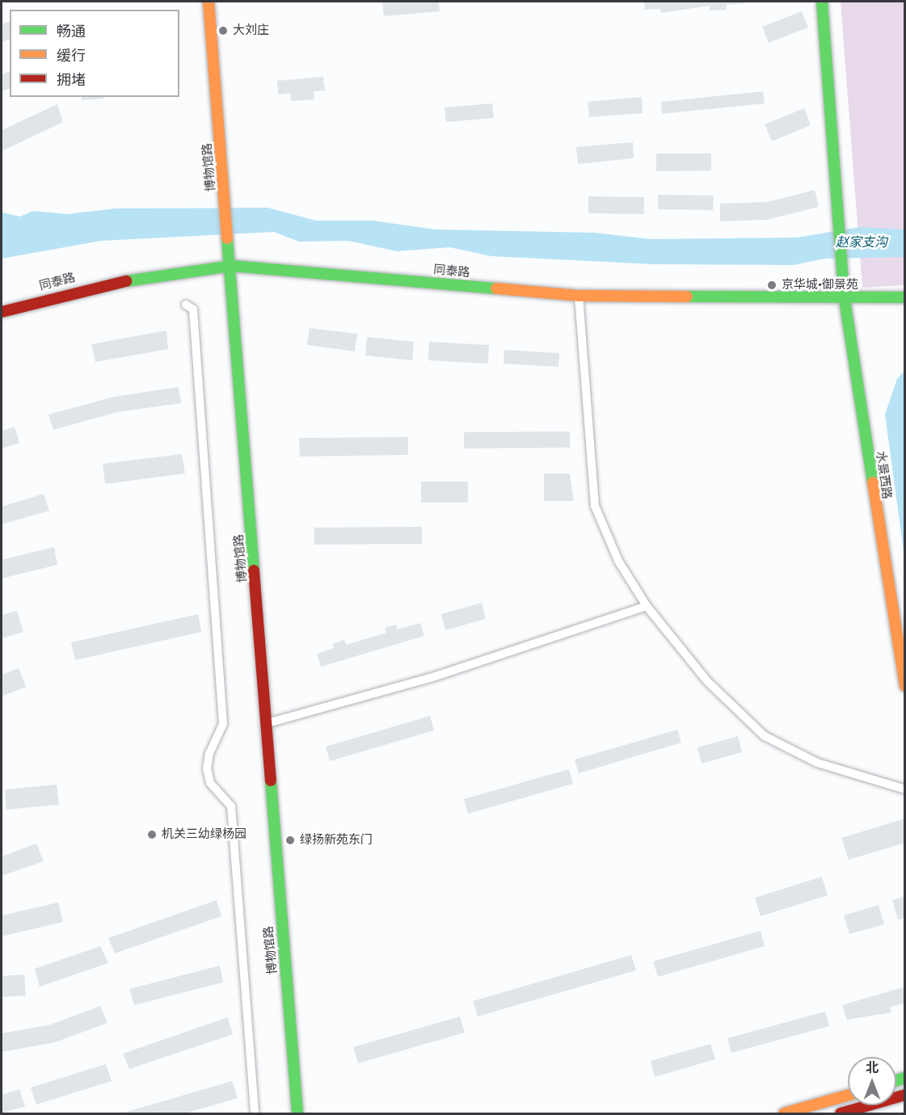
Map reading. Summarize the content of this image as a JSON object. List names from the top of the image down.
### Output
{
  "streets": {
    "street": ["博物馆路", "同泰路", "水景西路"]
  },
  "crossings": [
    ["博物馆路", "同泰路"],
    ["同泰路", "水景西路"]
  ],
  "water": ["赵家支沟"],
  "places": [
    "大刘庄",
    "京华城·御景苑",
    "机关三幼绿杨园",
    "绿扬新苑东门"
  ],
  "legend": ["畅通", "缓行", "拥堵"],
  "north": "top"
}
